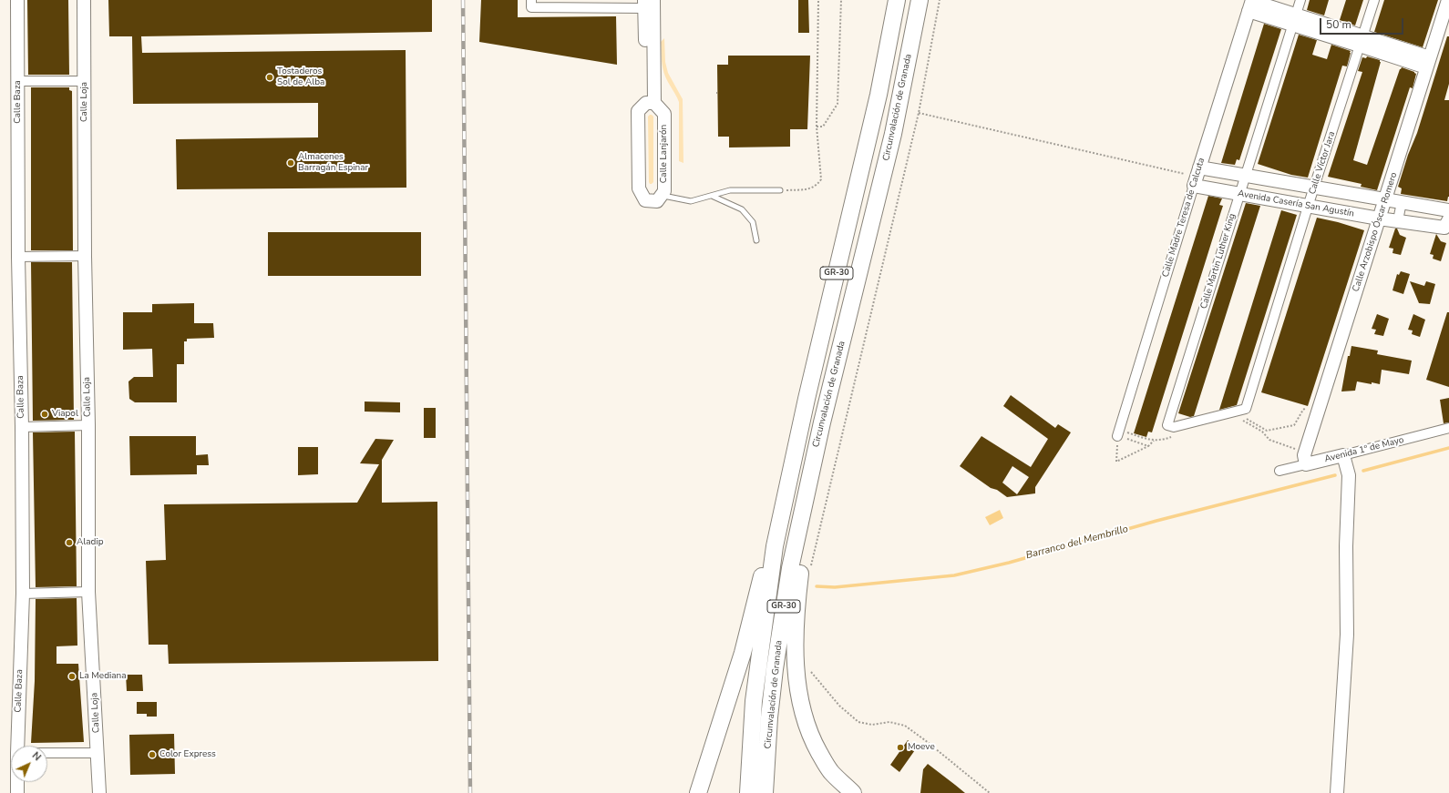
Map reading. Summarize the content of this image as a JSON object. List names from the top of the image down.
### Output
{
  "streets": {
    "highway": ["Circunvalación de Granada", "GR-30"],
    "street": [
      "Calle Baza",
      "Calle Loja",
      "Calle Lanjarón",
      "Calle Víctor Jara",
      "Avenida Casería San Agustín",
      "Calle Madre Teresa de Calcuta",
      "Calle Arzobispo Óscar Romero",
      "Calle Martin Luther King",
      "Avenida 1º de Mayo"
    ]
  },
  "crossings": [
    ["Calle Víctor Jara", "Avenida Casería San Agustín"],
    ["Calle Víctor Jara", "Calle Martin Luther King"],
    ["Avenida Casería San Agustín", "Calle Madre Teresa de Calcuta"],
    ["Avenida Casería San Agustín", "Calle Arzobispo Óscar Romero"],
    ["Avenida Casería San Agustín", "Calle Martin Luther King"],
    ["Calle Arzobispo Óscar Romero", "Avenida 1º de Mayo"]
  ],
  "water": ["Barranco del Membrillo"],
  "places": [
    "Tostaderos Sol de Alba",
    "Almacenes Barragán Espinar",
    "Viapol",
    "Aladip",
    "La Mediana",
    "Moeve",
    "Color Express"
  ],
  "scale_bar": "50 m",
  "north": "top right"
}
